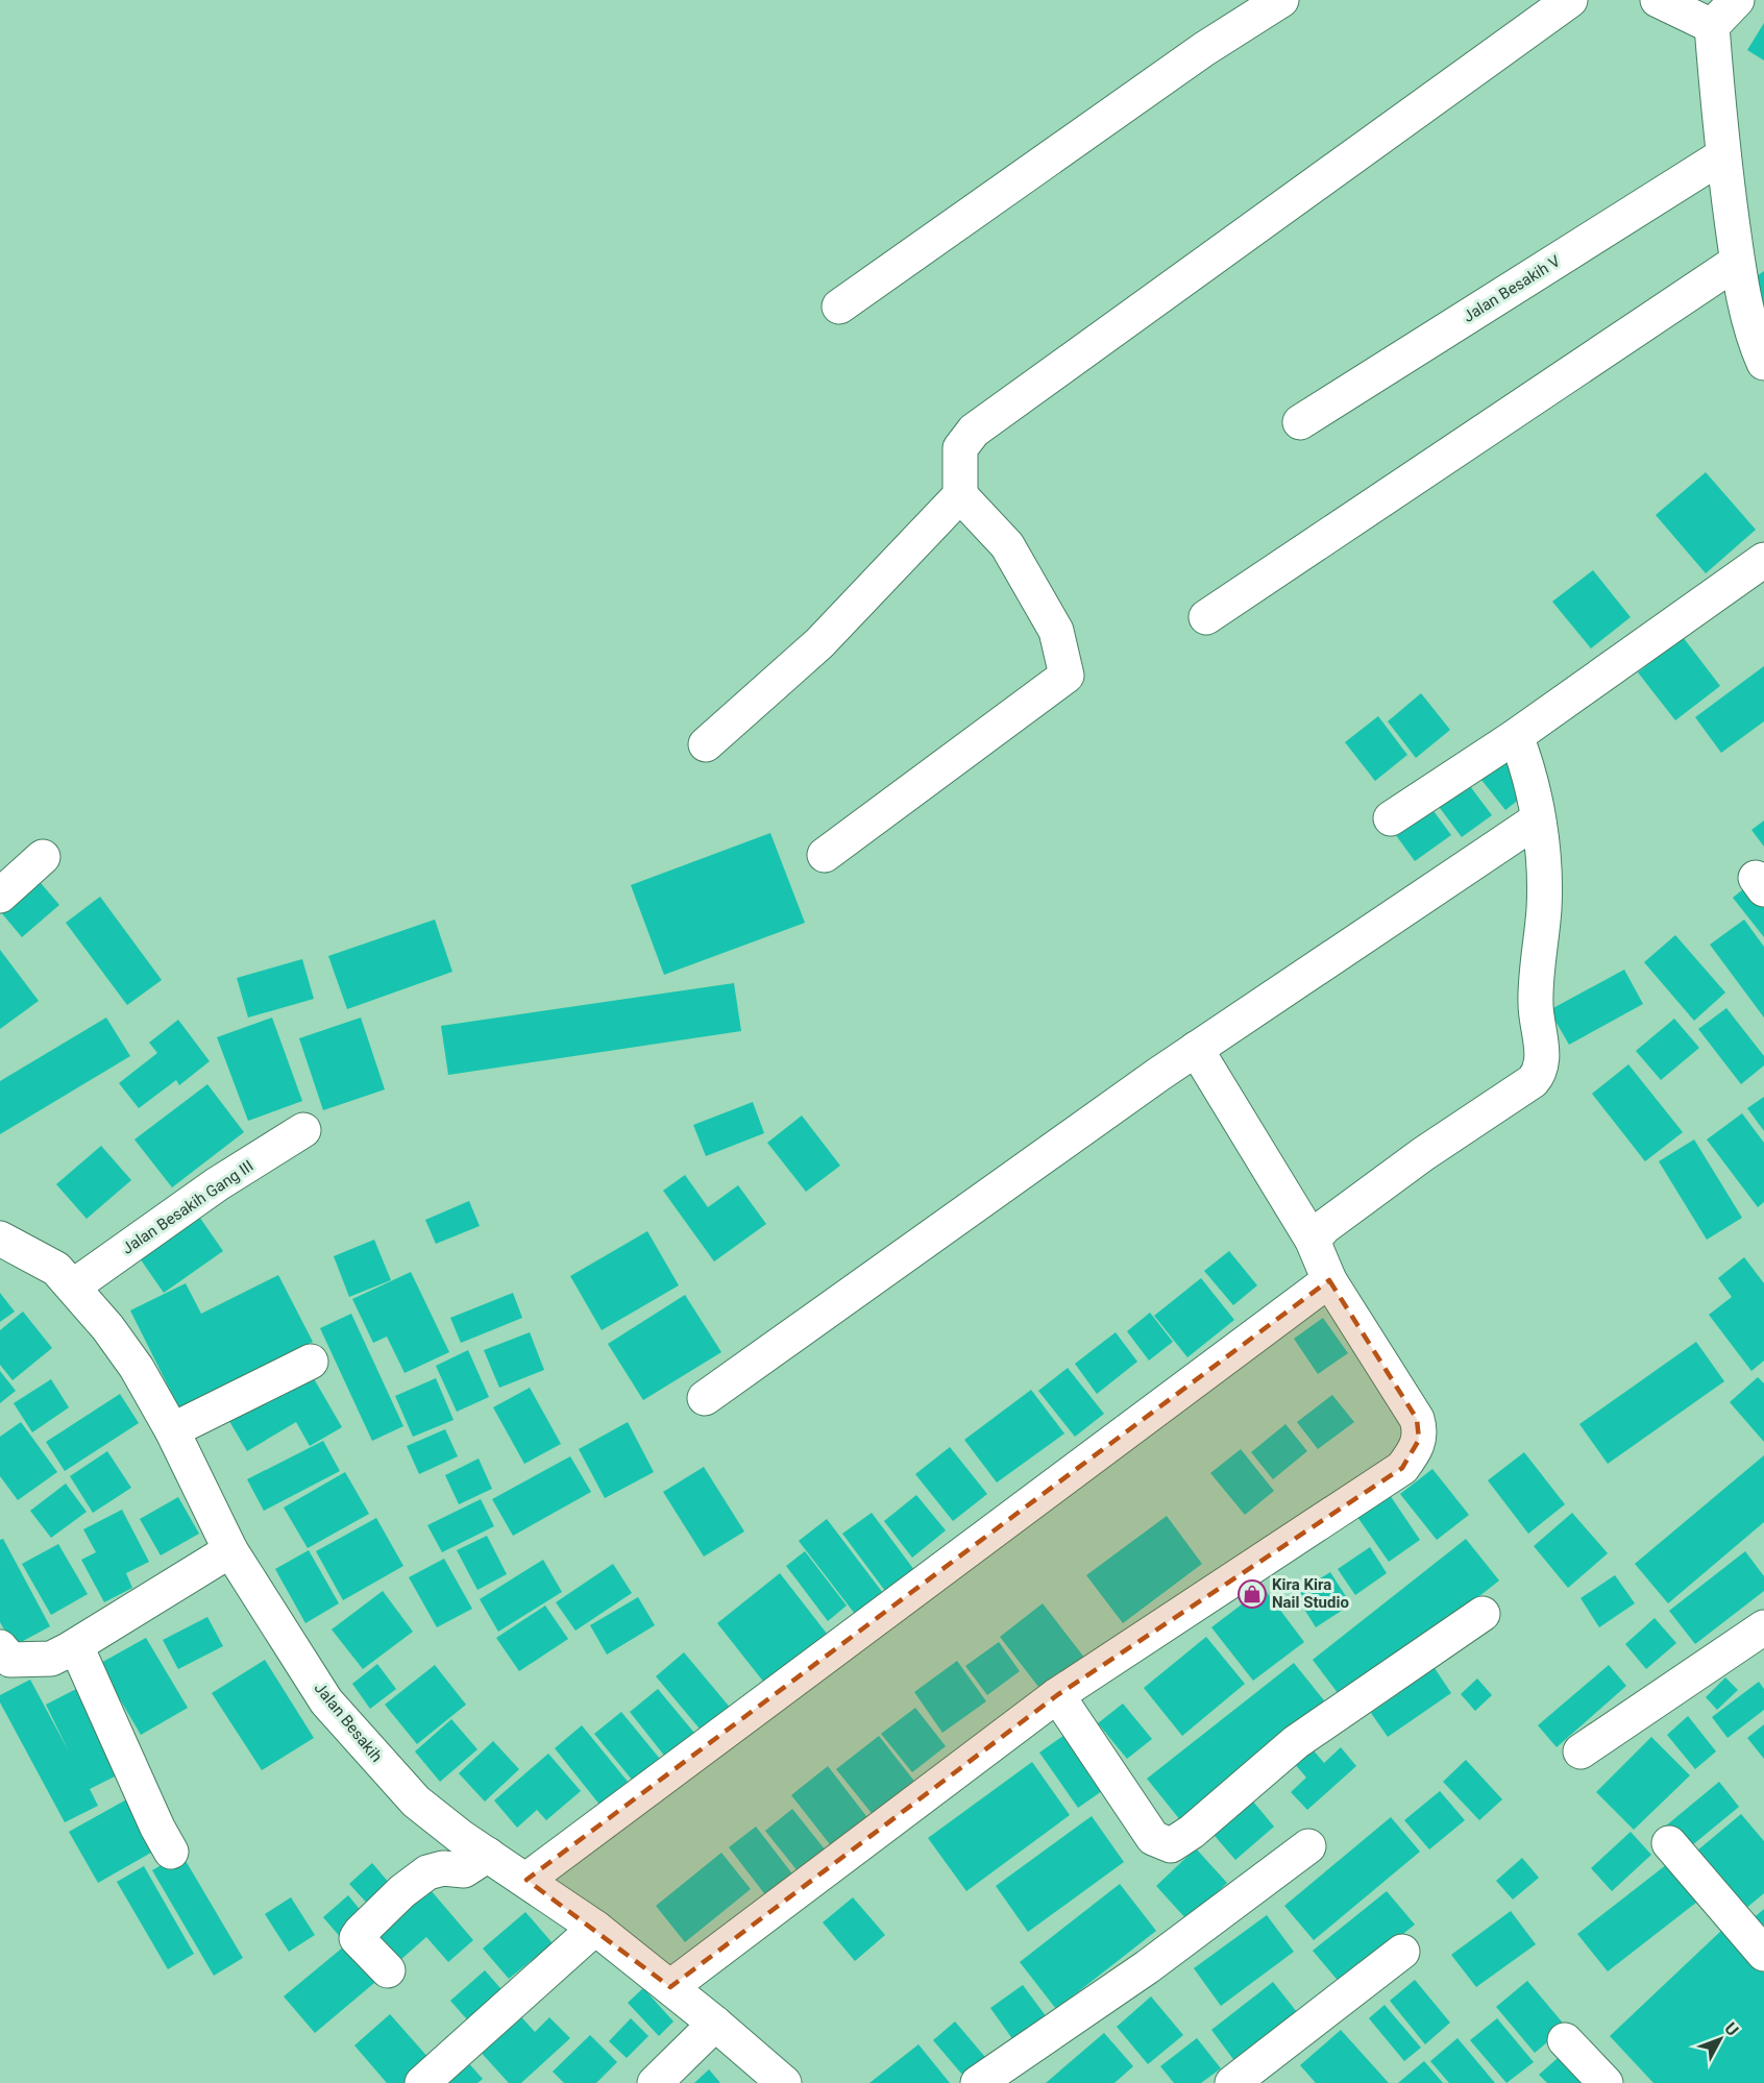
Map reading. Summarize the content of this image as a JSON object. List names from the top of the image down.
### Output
{
  "streets": {
    "street": ["Jalan Besakih V", "Jalan Besakih Gang III", "Jalan Besakih"]
  },
  "crossings": [
    ["Jalan Besakih Gang III", "Jalan Besakih"]
  ],
  "places": {
    "shop": ["Kira Kira Nail Studio"]
  },
  "north": "top right"
}
